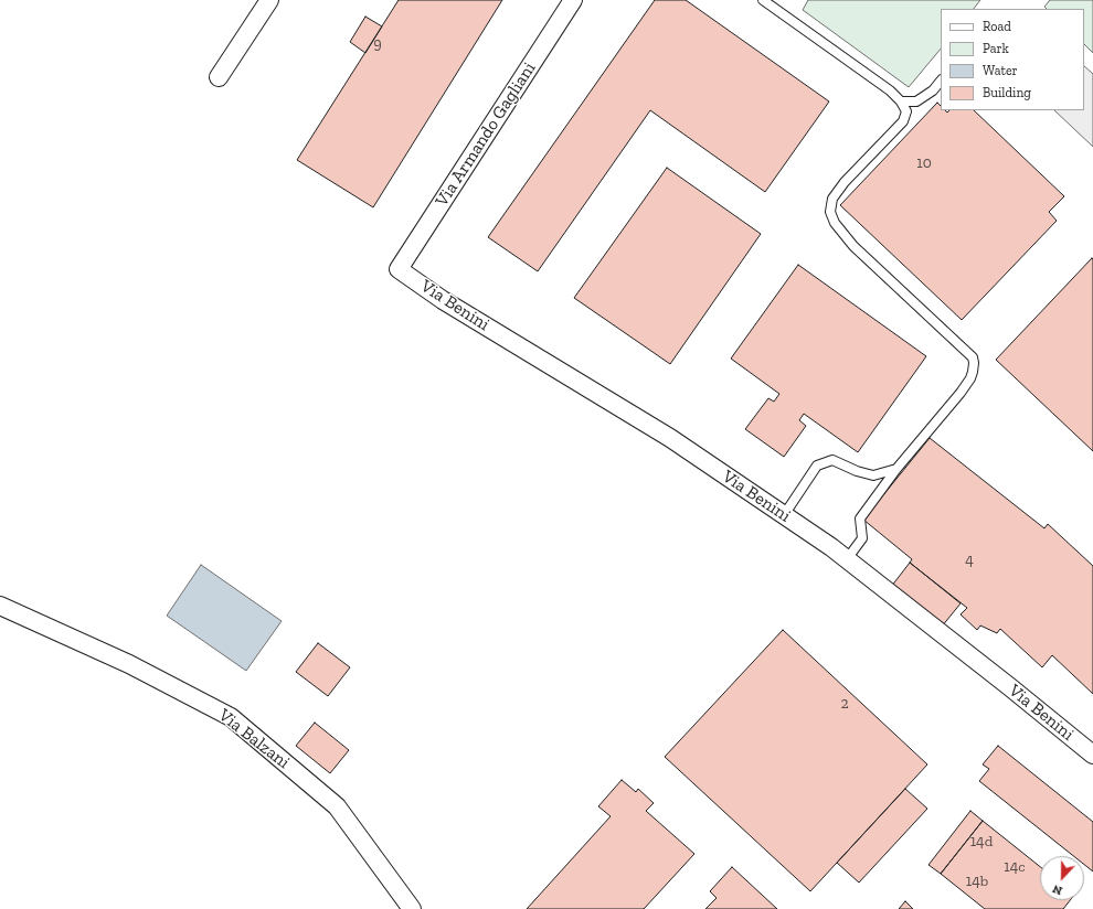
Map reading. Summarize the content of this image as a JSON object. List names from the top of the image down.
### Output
{
  "streets": {
    "street": ["Via Armando Gagliani", "Via Benini", "Via Balzani"]
  },
  "crossings": [
    ["Via Armando Gagliani", "Via Benini"]
  ],
  "house_numbers": [
    "9",
    "10",
    "4",
    "2",
    "14d",
    "14c",
    "14b"
  ],
  "legend": [
    "Road",
    "Park",
    "Water",
    "Building"
  ],
  "north": "bottom"
}
